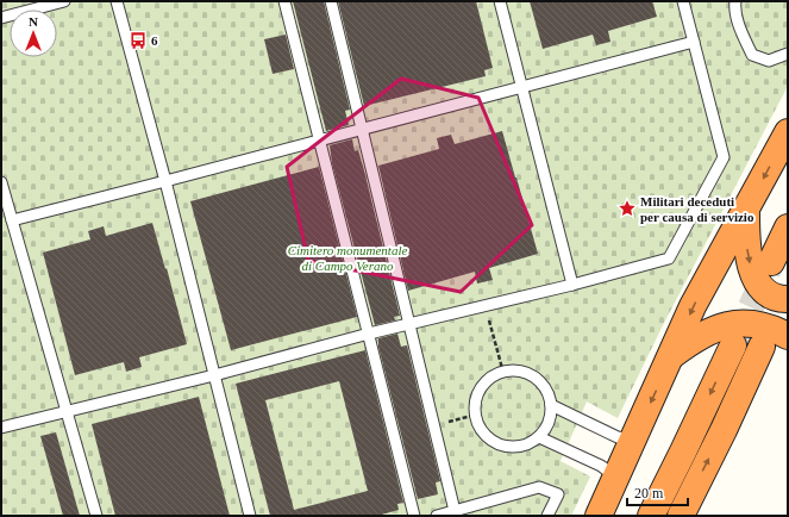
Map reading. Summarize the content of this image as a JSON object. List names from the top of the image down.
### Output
{
  "parks": ["Cimitero monumentale di Campo Verano"],
  "places": {
    "bus stop": ["6"],
    "place": ["Militari deceduti per causa di servizio"]
  },
  "scale_bar": "20 m",
  "north": "top"
}
